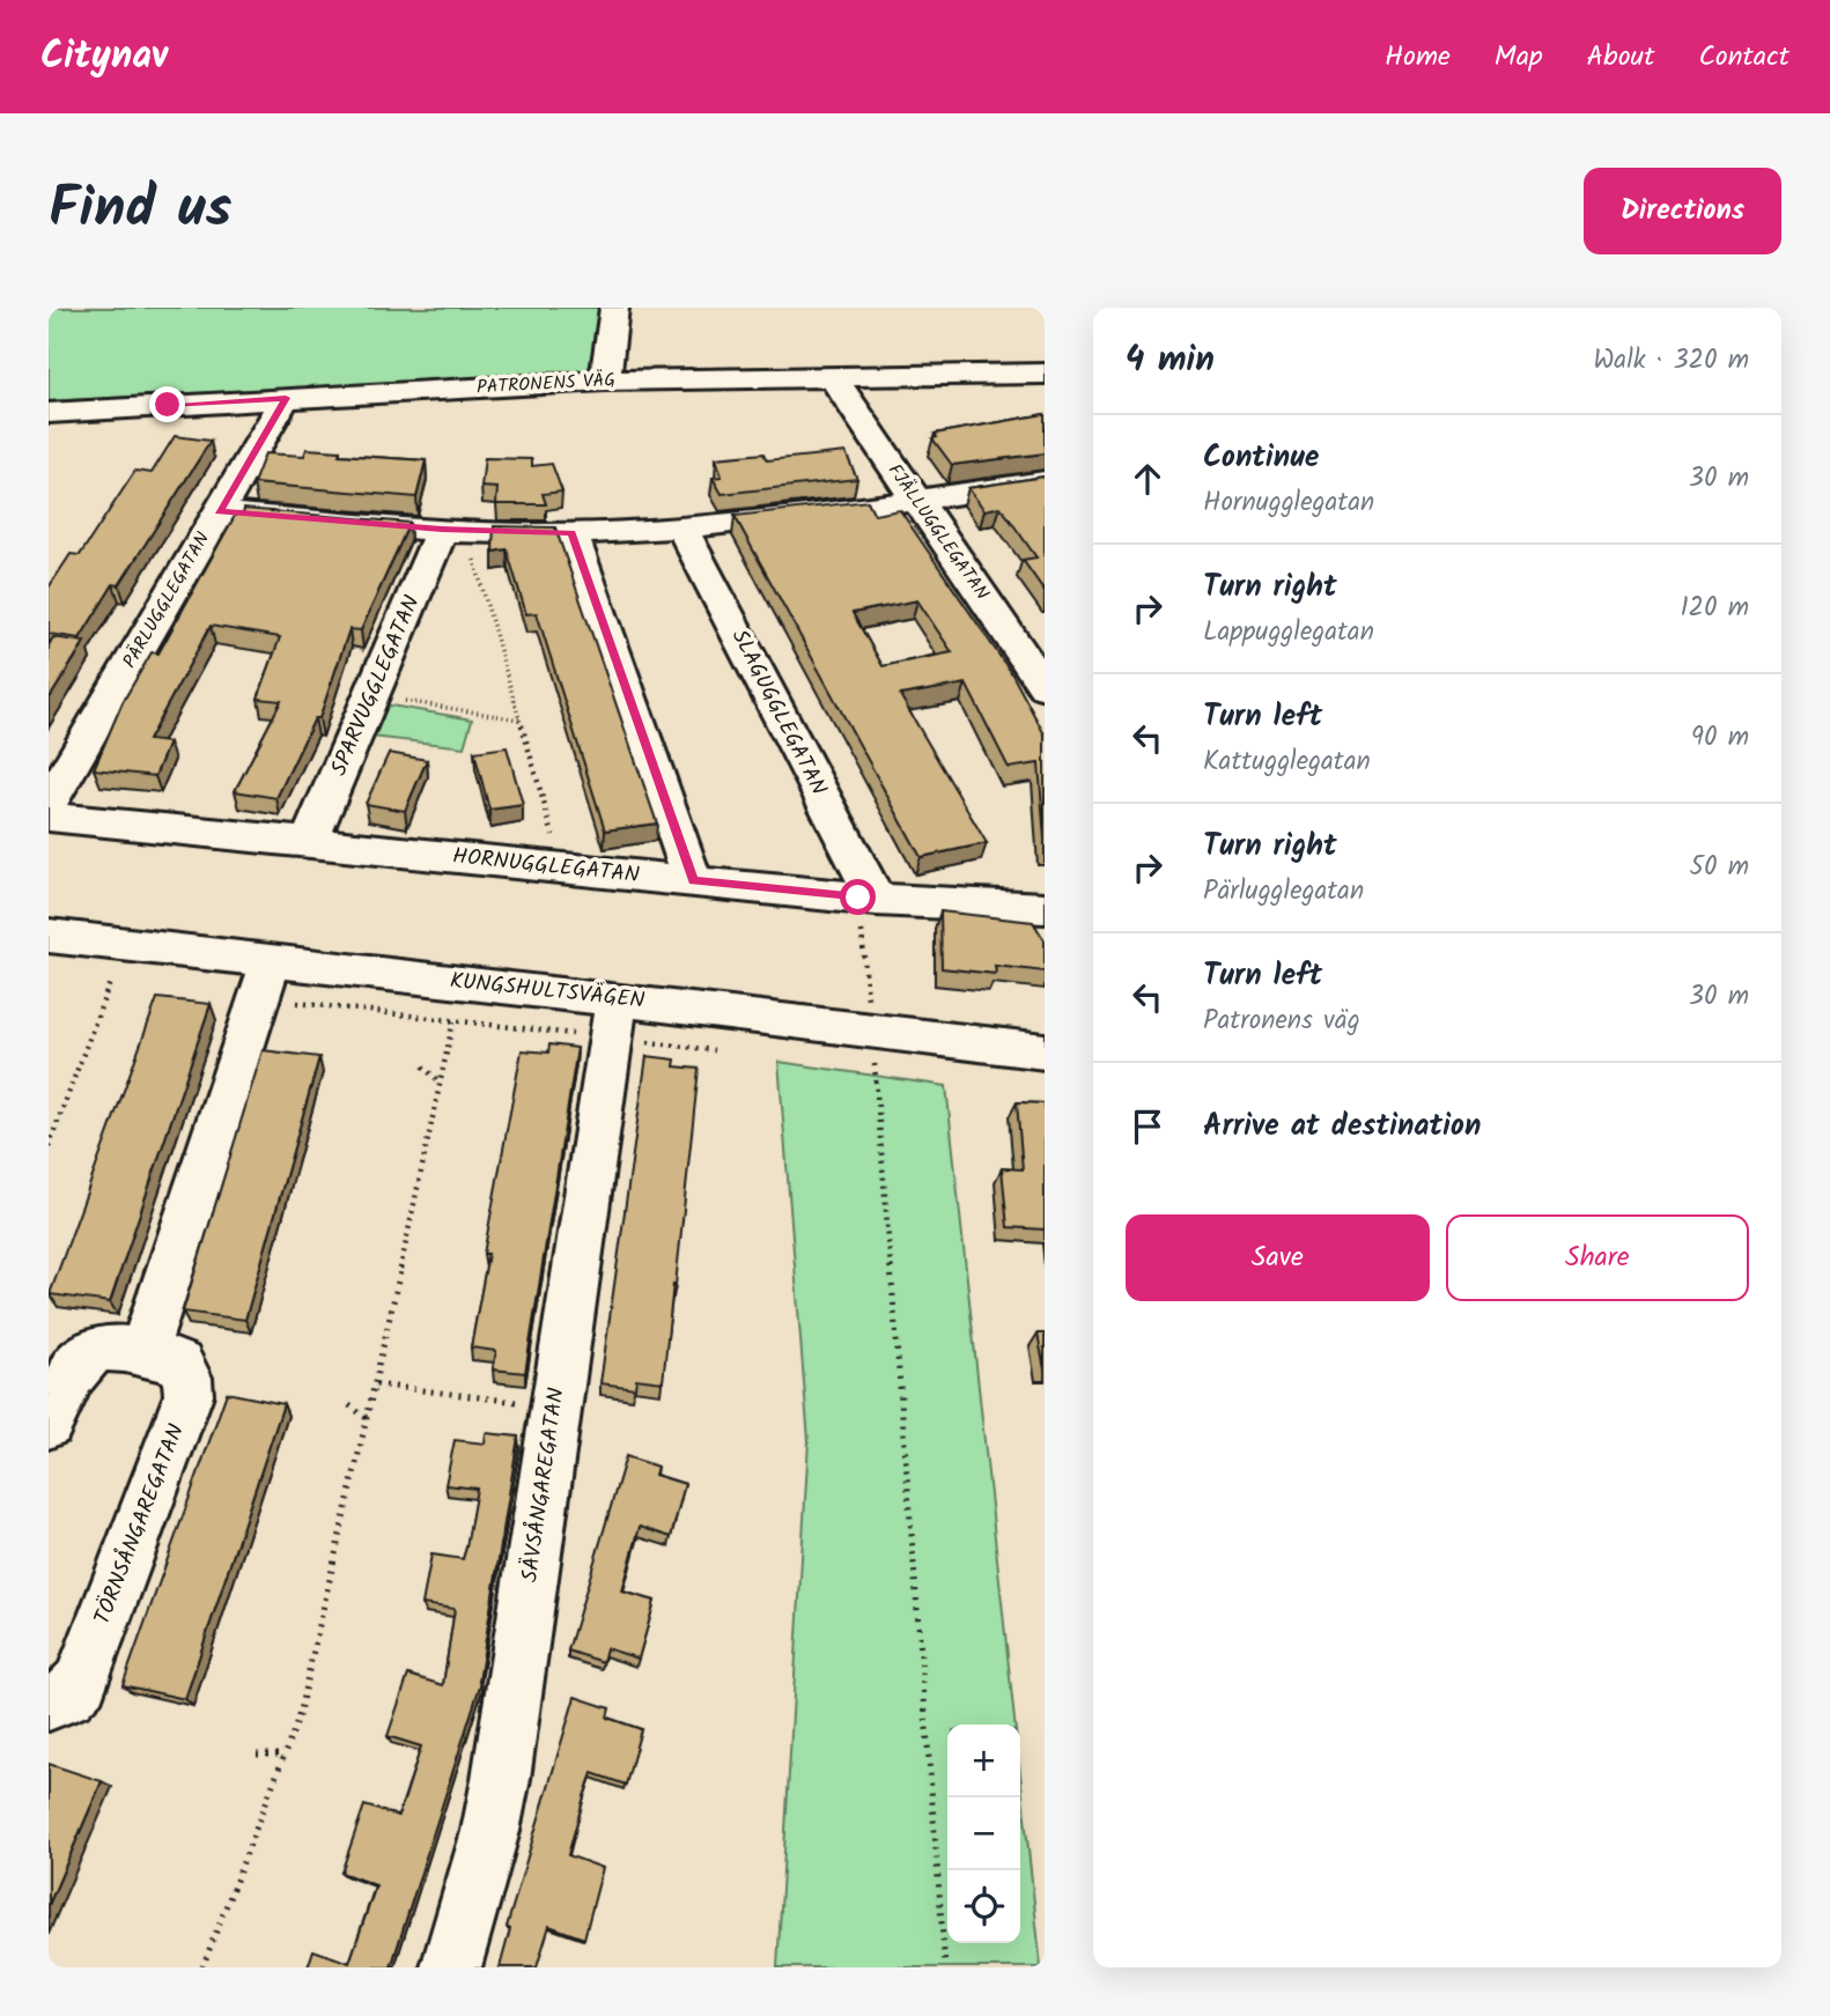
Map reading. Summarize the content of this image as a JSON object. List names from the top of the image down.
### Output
{
  "streets": {
    "street": [
      "PATRONENS VÄG",
      "FJÄLLUGGLEGATAN",
      "PÄRLUGGLEGATAN",
      "SPARVUGGLEGATAN",
      "SLAGUGGLEGATAN",
      "HORNUGGLEGATAN",
      "KUNGSHULTSVÄGEN",
      "SÄVSÅNGAREGATAN",
      "TÖRNSÅNGAREGATAN"
    ]
  },
  "crossings": [
    ["PATRONENS VÄG", "FJÄLLUGGLEGATAN"],
    ["PATRONENS VÄG", "PÄRLUGGLEGATAN"],
    ["SPARVUGGLEGATAN", "HORNUGGLEGATAN"],
    ["SLAGUGGLEGATAN", "HORNUGGLEGATAN"],
    ["KUNGSHULTSVÄGEN", "SÄVSÅNGAREGATAN"]
  ],
  "page": {
    "header": "Citynav",
    "nav": [
      "Home",
      "Map",
      "About",
      "Contact"
    ],
    "title": "Find us",
    "buttons": [
      "Directions",
      ["Save", "Share"]
    ],
    "heading": ["4 min", "Walk · 320 m"],
    "list": [
      ["Continue", "Hornugglegatan", "30 m"],
      ["Turn right", "Lappugglegatan", "120 m"],
      ["Turn left", "Kattugglegatan", "90 m"],
      ["Turn right", "Pärlugglegatan", "50 m"],
      ["Turn left", "Patronens väg", "30 m"],
      "Arrive at destination"
    ],
    "map_buttons": ["+", "−"]
  }
}
